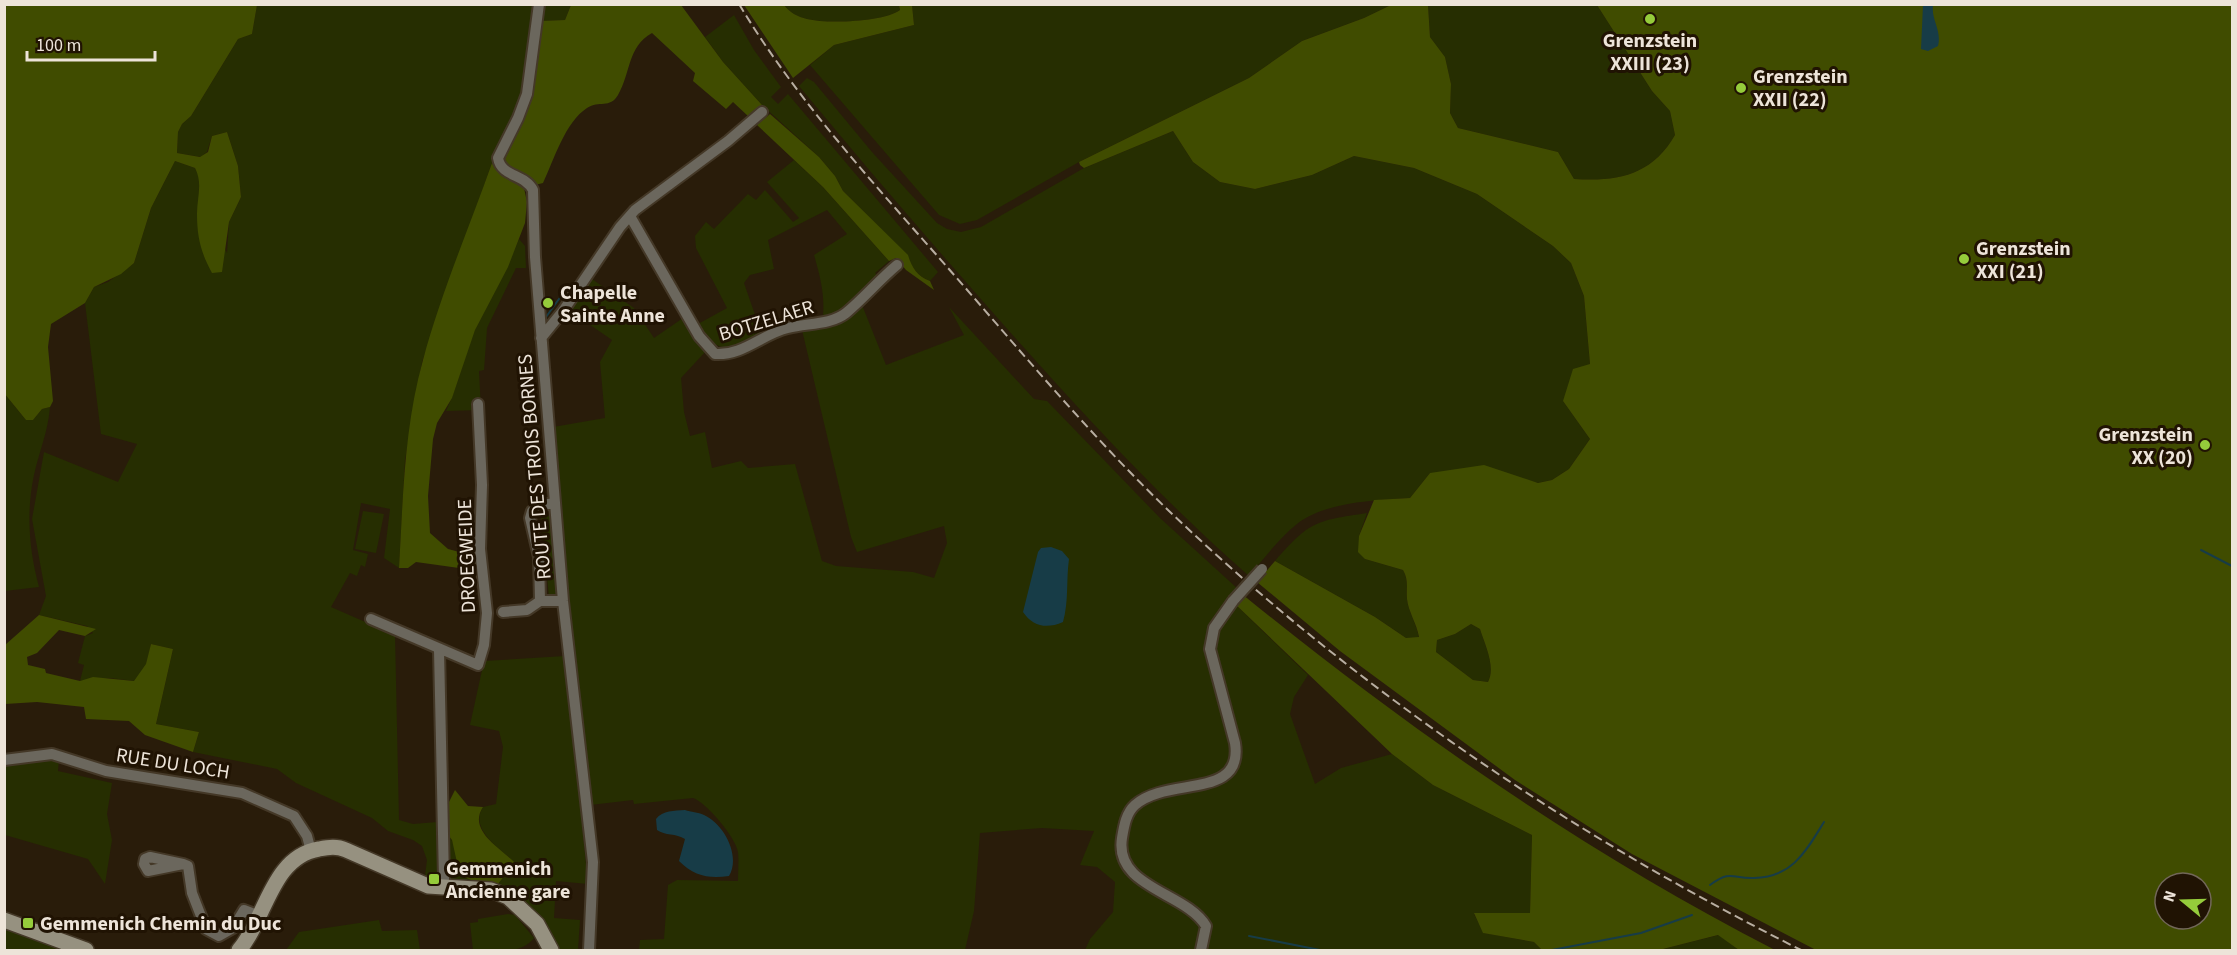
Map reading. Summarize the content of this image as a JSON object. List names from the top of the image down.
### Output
{
  "streets": {
    "street": [
      "BOTZELAER",
      "ROUTE DES TROIS BORNES",
      "DROEGWEIDE",
      "RUE DU LOCH"
    ]
  },
  "places": {
    "other": [
      "Grenzstein XXIII (23)",
      "Grenzstein XXII (22)",
      "Grenzstein XXI (21)",
      "Chapelle Sainte Anne",
      "Grenzstein XX (20)"
    ],
    "transit": ["Gemmenich Ancienne gare", "Gemmenich Chemin du Duc"]
  },
  "scale_bar": "100 m",
  "north": "left"
}
